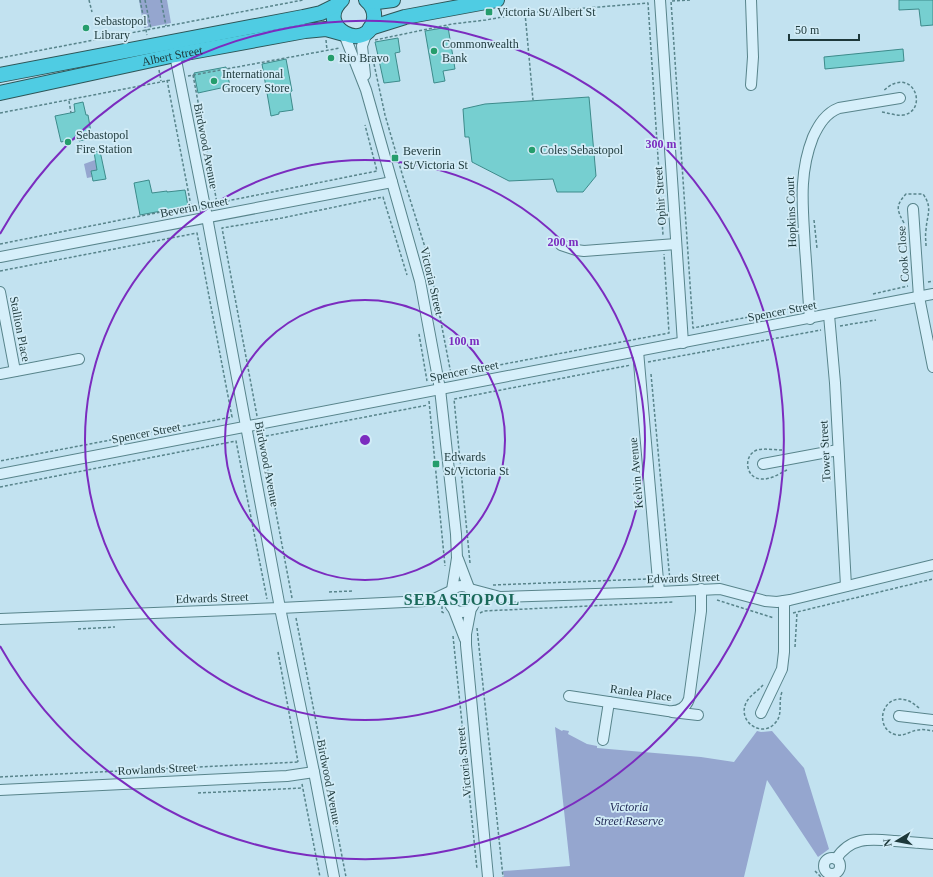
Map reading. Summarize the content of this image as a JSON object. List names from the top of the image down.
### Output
{
  "streets": {
    "highway": ["Albert Street"],
    "street": [
      "Birdwood Avenue",
      "Ophir Street",
      "Beverin Street",
      "Hopkins Court",
      "Cook Close",
      "Victoria Street",
      "Spencer Street",
      "Stallion Place",
      "Tower Street",
      "Kelvin Avenue",
      "Edwards Street",
      "Ranlea Place",
      "Rowlands Street"
    ]
  },
  "crossings": [
    ["Albert Street", "Birdwood Avenue"],
    ["Albert Street", "Victoria Street"],
    ["Birdwood Avenue", "Beverin Street"],
    ["Birdwood Avenue", "Spencer Street"],
    ["Birdwood Avenue", "Edwards Street"],
    ["Birdwood Avenue", "Rowlands Street"],
    ["Ophir Street", "Spencer Street"],
    ["Beverin Street", "Victoria Street"],
    ["Hopkins Court", "Spencer Street"],
    ["Cook Close", "Spencer Street"],
    ["Victoria Street", "Spencer Street"],
    ["Victoria Street", "Edwards Street"],
    ["Spencer Street", "Tower Street"],
    ["Spencer Street", "Kelvin Avenue"],
    ["Tower Street", "Edwards Street"],
    ["Kelvin Avenue", "Edwards Street"],
    ["Edwards Street", "Ranlea Place"]
  ],
  "districts": ["SEBASTOPOL"],
  "parks": ["Victoria Street Reserve"],
  "places": {
    "transit": ["Victoria St/Albert St", "Beverin St/Victoria St", "Edwards St/Victoria St"],
    "other": [
      "Sebastopol Library",
      "Commonwealth Bank",
      "Rio Bravo",
      "International Grocery Store",
      "Sebastopol Fire Station",
      "Coles Sebastopol"
    ]
  },
  "scale_bar": "50 m",
  "north": "left",
  "rings": ["300 m", "200 m", "100 m"]
}
